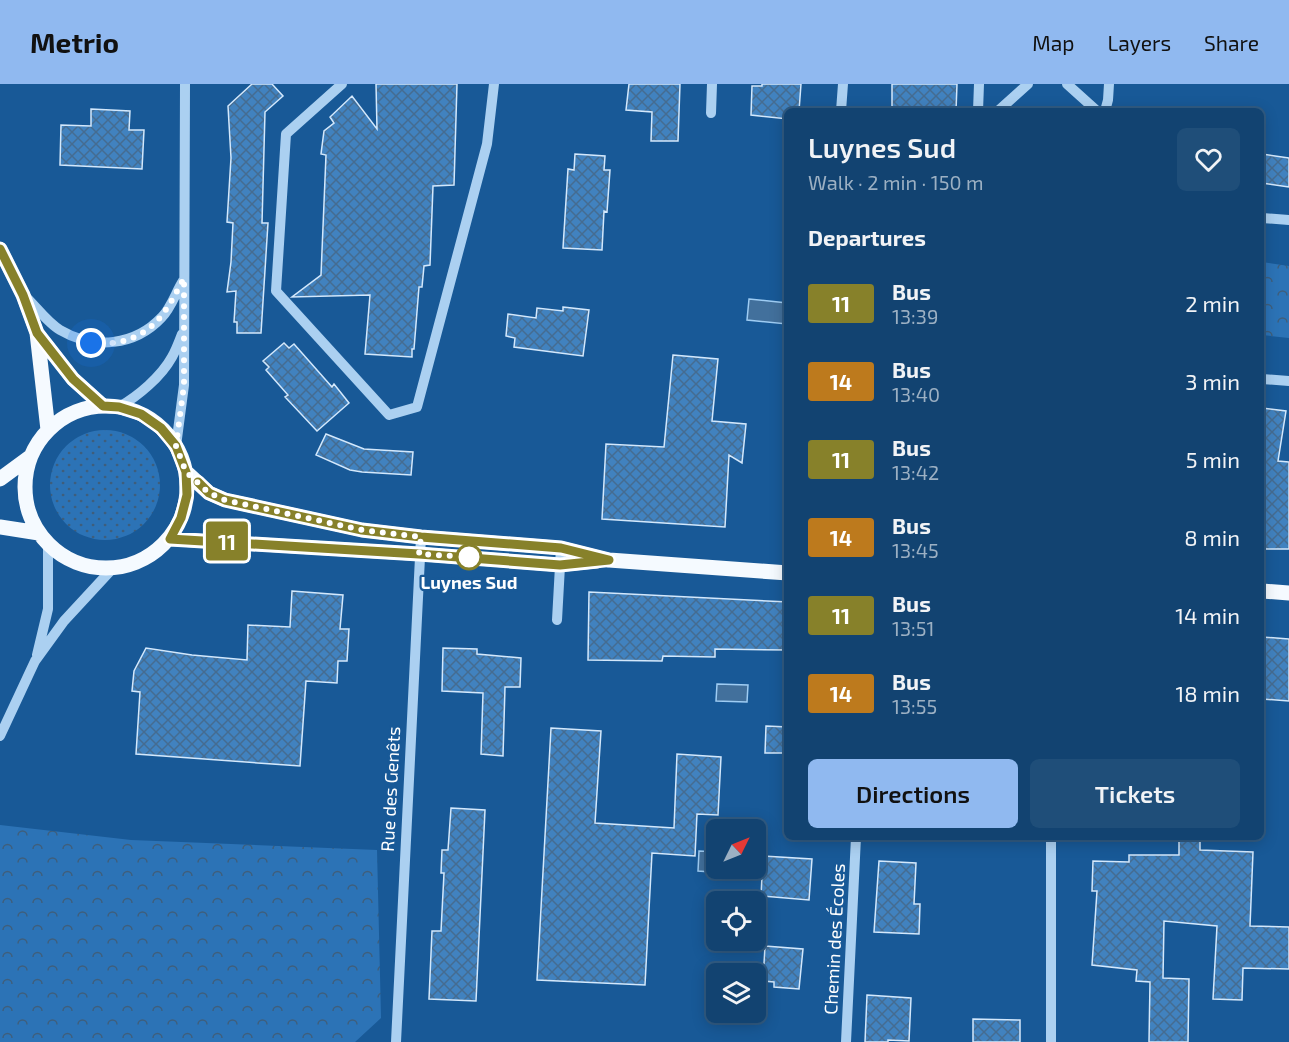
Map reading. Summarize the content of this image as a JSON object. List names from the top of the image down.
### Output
{
  "streets": {
    "street": ["Rue des Genêts", "Chemin des Écoles"]
  },
  "places": ["Luynes Sud"],
  "lines": ["bus line 11"],
  "north": "top right",
  "page": {
    "header": "Metrio",
    "nav": ["Map", "Layers", "Share"],
    "on_map": "11",
    "heading": [
      ["Luynes Sud", "Walk · 2 min · 150 m"],
      "Departures"
    ],
    "list": [
      {
        "mark": "11",
        "name": "Bus",
        "note": "13:39",
        "value": "2 min"
      },
      {
        "mark": "14",
        "name": "Bus",
        "note": "13:40",
        "value": "3 min"
      },
      {
        "mark": "11",
        "name": "Bus",
        "note": "13:42",
        "value": "5 min"
      },
      {
        "mark": "14",
        "name": "Bus",
        "note": "13:45",
        "value": "8 min"
      },
      {
        "mark": "11",
        "name": "Bus",
        "note": "13:51",
        "value": "14 min"
      },
      {
        "mark": "14",
        "name": "Bus",
        "note": "13:55",
        "value": "18 min"
      }
    ],
    "buttons": ["Directions", "Tickets"]
  }
}
